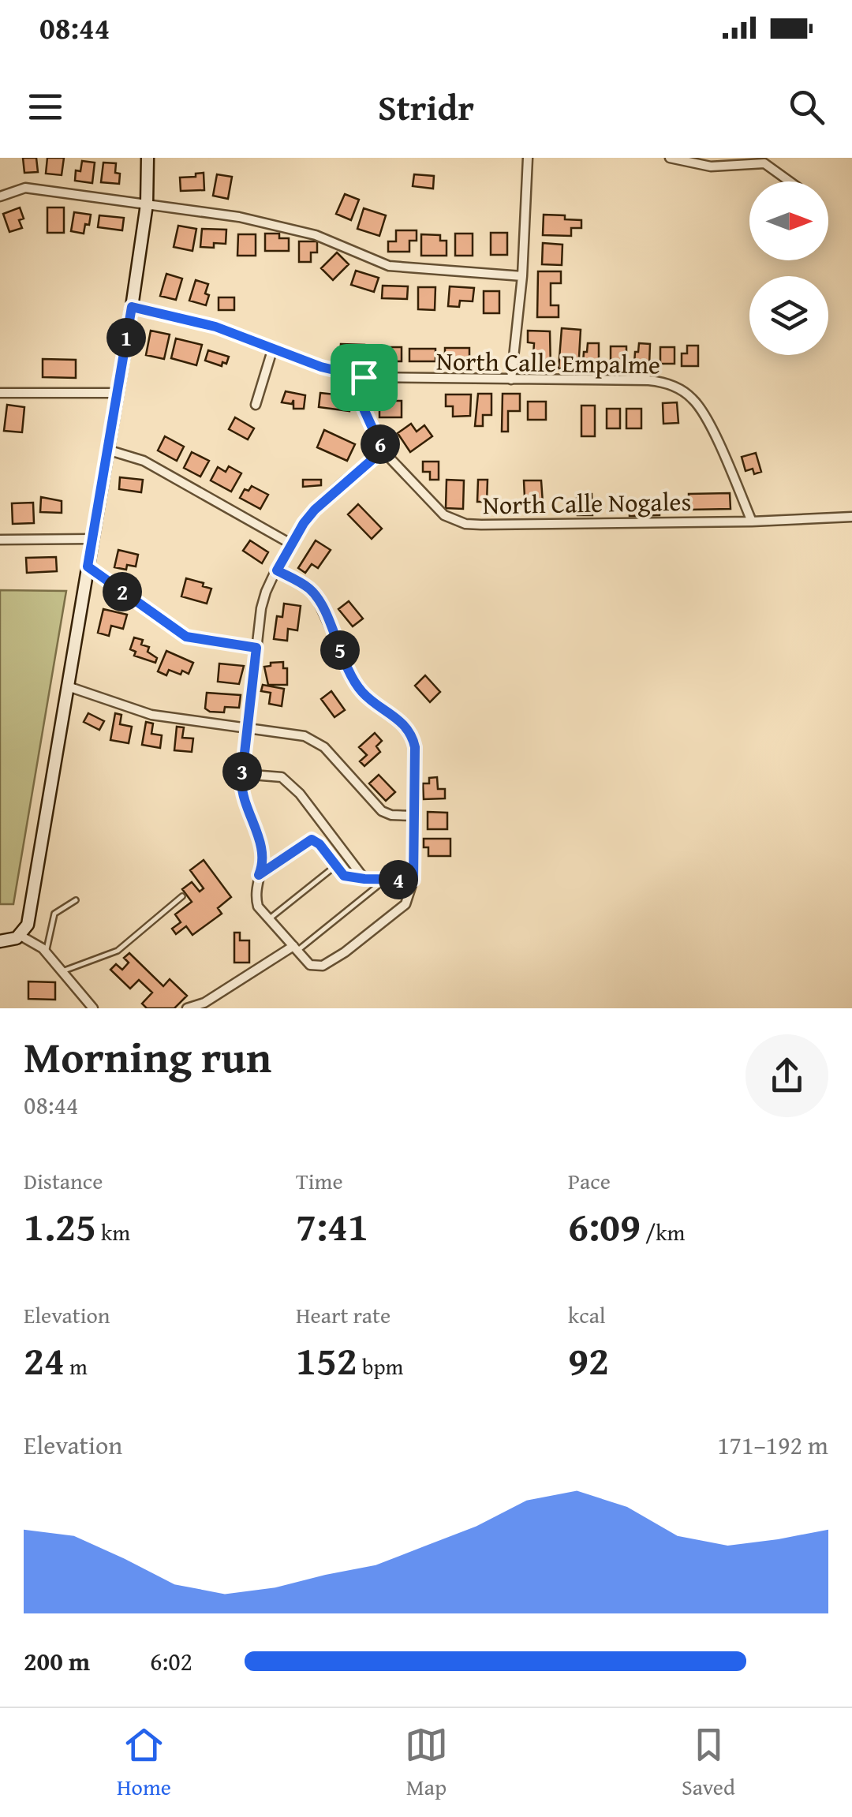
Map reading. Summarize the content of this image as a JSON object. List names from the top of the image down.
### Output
{
  "streets": {
    "street": ["North Calle Empalme", "North Calle Nogales"]
  },
  "crossings": [
    ["North Calle Empalme", "North Calle Nogales"]
  ],
  "north": "right",
  "page": {
    "status": "08:44",
    "header": "Stridr",
    "pins": [
      "1",
      "6",
      "2",
      "5",
      "3",
      "4"
    ],
    "heading": ["Morning run", "08:44"],
    "stats": [
      ["Distance", "1.25 km"],
      ["Time", "7:41"],
      ["Pace", "6:09 /km"],
      ["Elevation", "24 m"],
      ["Heart rate", "152 bpm"],
      ["kcal", "92"]
    ],
    "chart": ["Elevation", "171–192 m"],
    "list": [
      {
        "name": "200 m",
        "note": "6:02"
      }
    ],
    "tabs": ["Home", "Map", "Saved"]
  }
}
